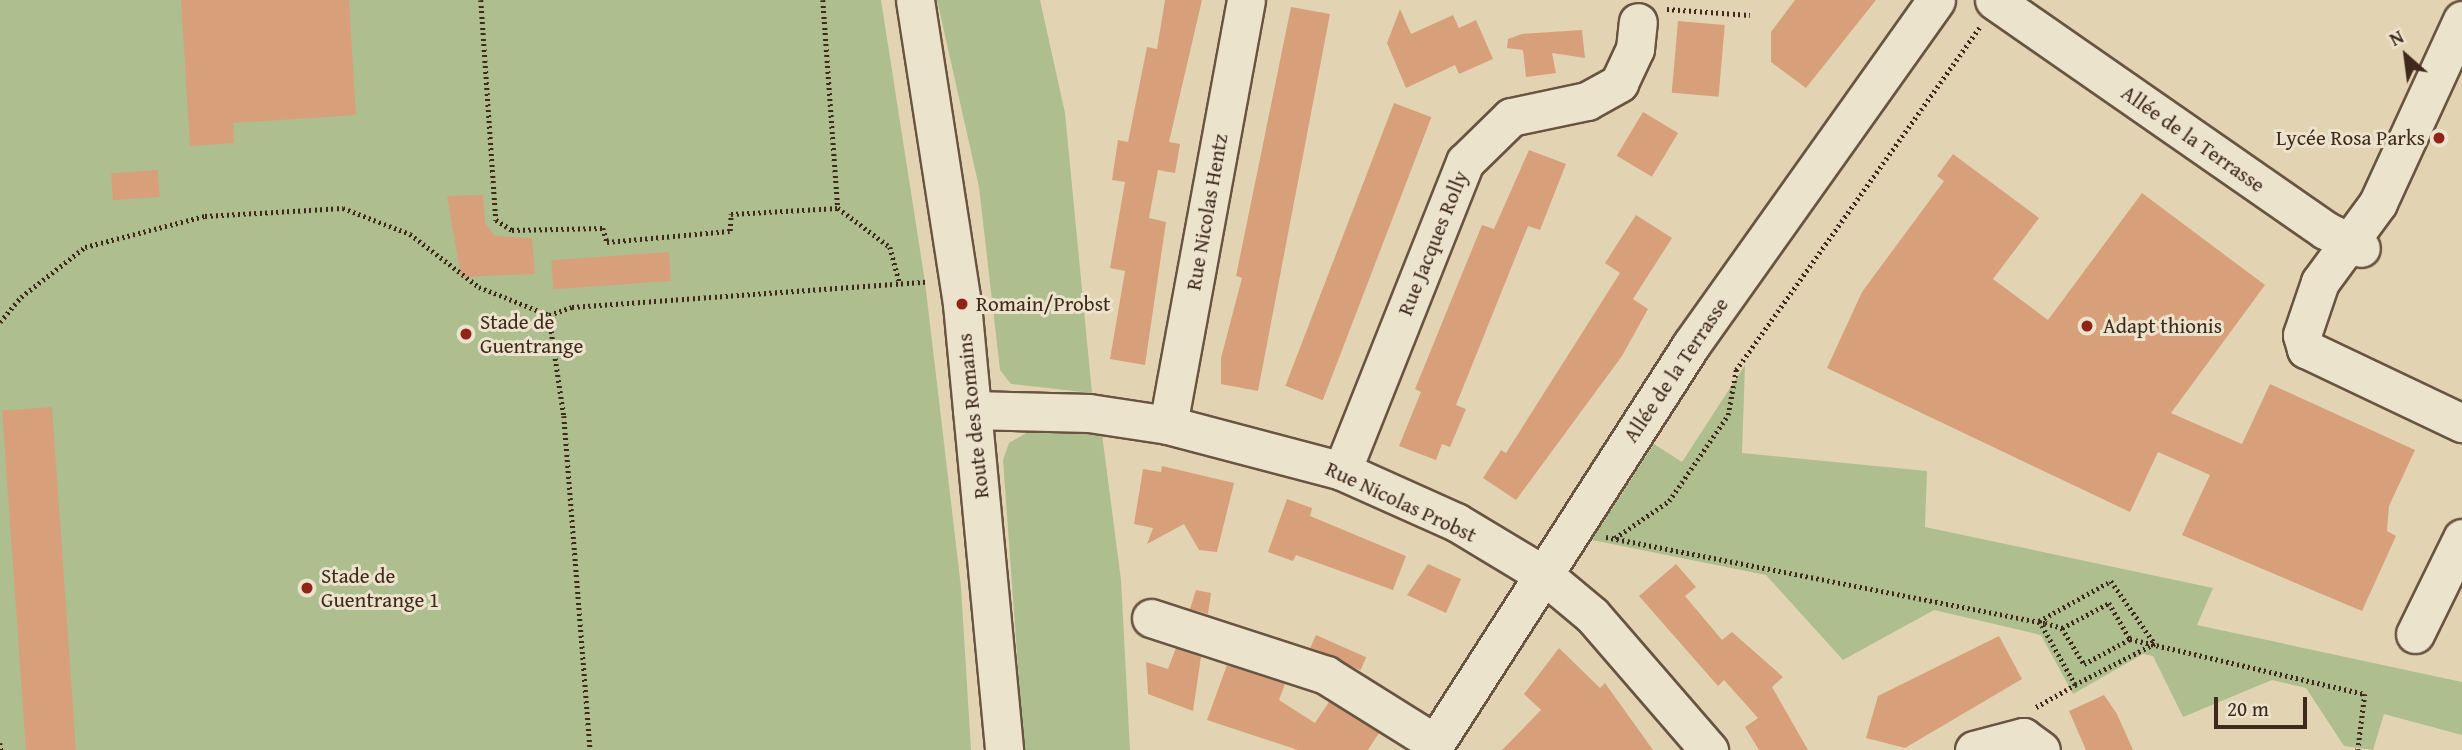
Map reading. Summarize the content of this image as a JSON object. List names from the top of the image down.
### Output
{
  "streets": {
    "street": [
      "Allée de la Terrasse",
      "Rue Nicolas Hentz",
      "Rue Jacques Rolly",
      "Route des Romains",
      "Rue Nicolas Probst"
    ]
  },
  "crossings": [
    ["Allée de la Terrasse", "Rue Nicolas Probst"],
    ["Rue Nicolas Hentz", "Rue Nicolas Probst"],
    ["Rue Jacques Rolly", "Rue Nicolas Probst"],
    ["Route des Romains", "Rue Nicolas Probst"]
  ],
  "places": [
    "Lycée Rosa Parks",
    "Romain/Probst",
    "Adapt thionis",
    "Stade de Guentrange",
    "Stade de Guentrange 1"
  ],
  "scale_bar": "20 m",
  "north": "top left"
}
